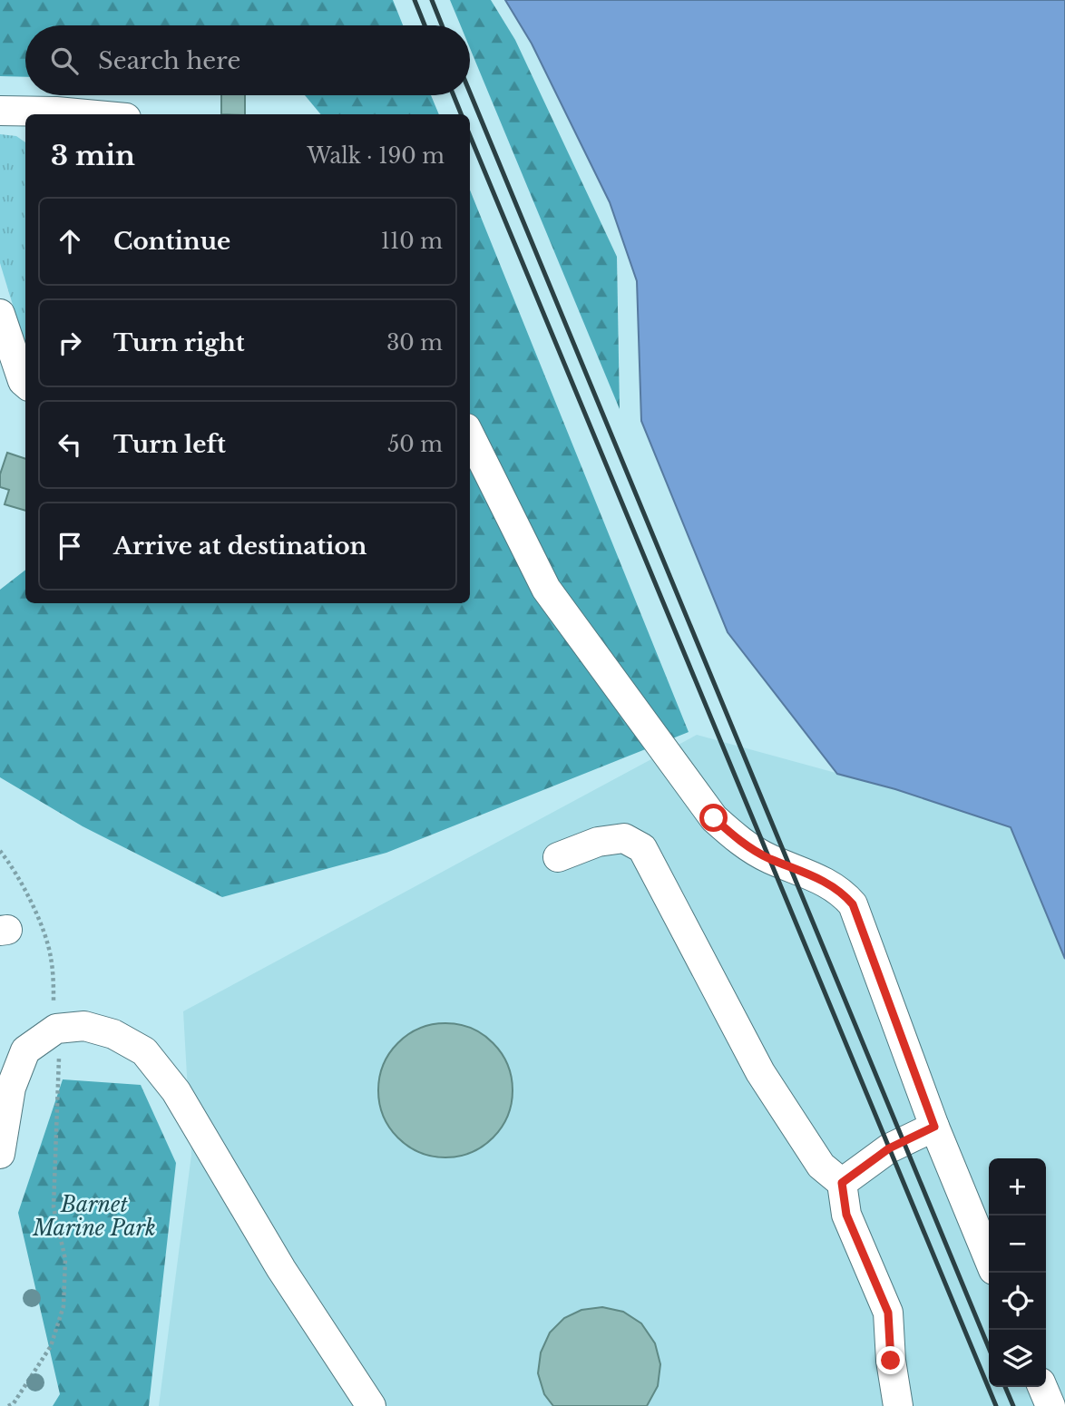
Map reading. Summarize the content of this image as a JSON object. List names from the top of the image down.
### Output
{
  "parks": ["Barnet Marine Park"],
  "page": {
    "search": "Search here",
    "heading": ["3 min", "Walk · 190 m"],
    "list": [
      ["Continue", "110 m"],
      ["Turn right", "30 m"],
      ["Turn left", "50 m"],
      "Arrive at destination"
    ],
    "map_buttons": ["+", "−"]
  }
}
